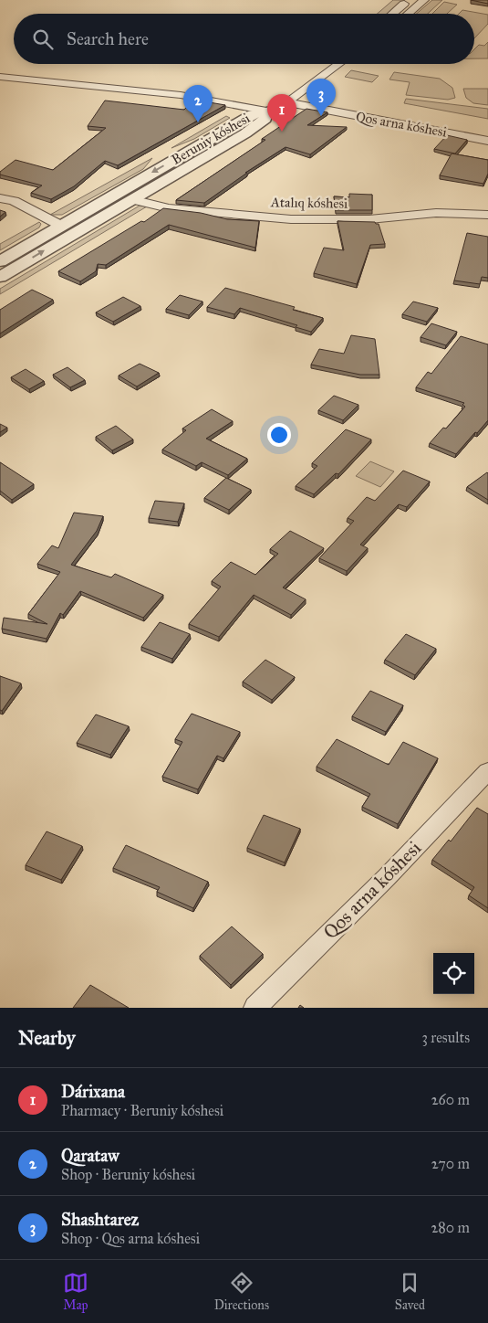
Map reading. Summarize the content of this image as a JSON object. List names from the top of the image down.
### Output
{
  "streets": {
    "street": ["Qos arna kóshesi", "Beruniy kóshesi", "Atalıq kóshesi"]
  },
  "crossings": [
    ["Beruniy kóshesi", "Atalıq kóshesi"]
  ],
  "page": {
    "search": "Search here",
    "pins": ["3", "2", "1"],
    "heading": ["Nearby", "3 results"],
    "list": [
      {
        "mark": "1",
        "name": "Dárixana",
        "note": "Pharmacy · Beruniy kóshesi",
        "value": "260 m"
      },
      {
        "mark": "2",
        "name": "Qarataw",
        "note": "Shop · Beruniy kóshesi",
        "value": "270 m"
      },
      {
        "mark": "3",
        "name": "Shashtarez",
        "note": "Shop · Qos arna kóshesi",
        "value": "280 m"
      }
    ],
    "nav": ["Map", "Directions", "Saved"]
  }
}
